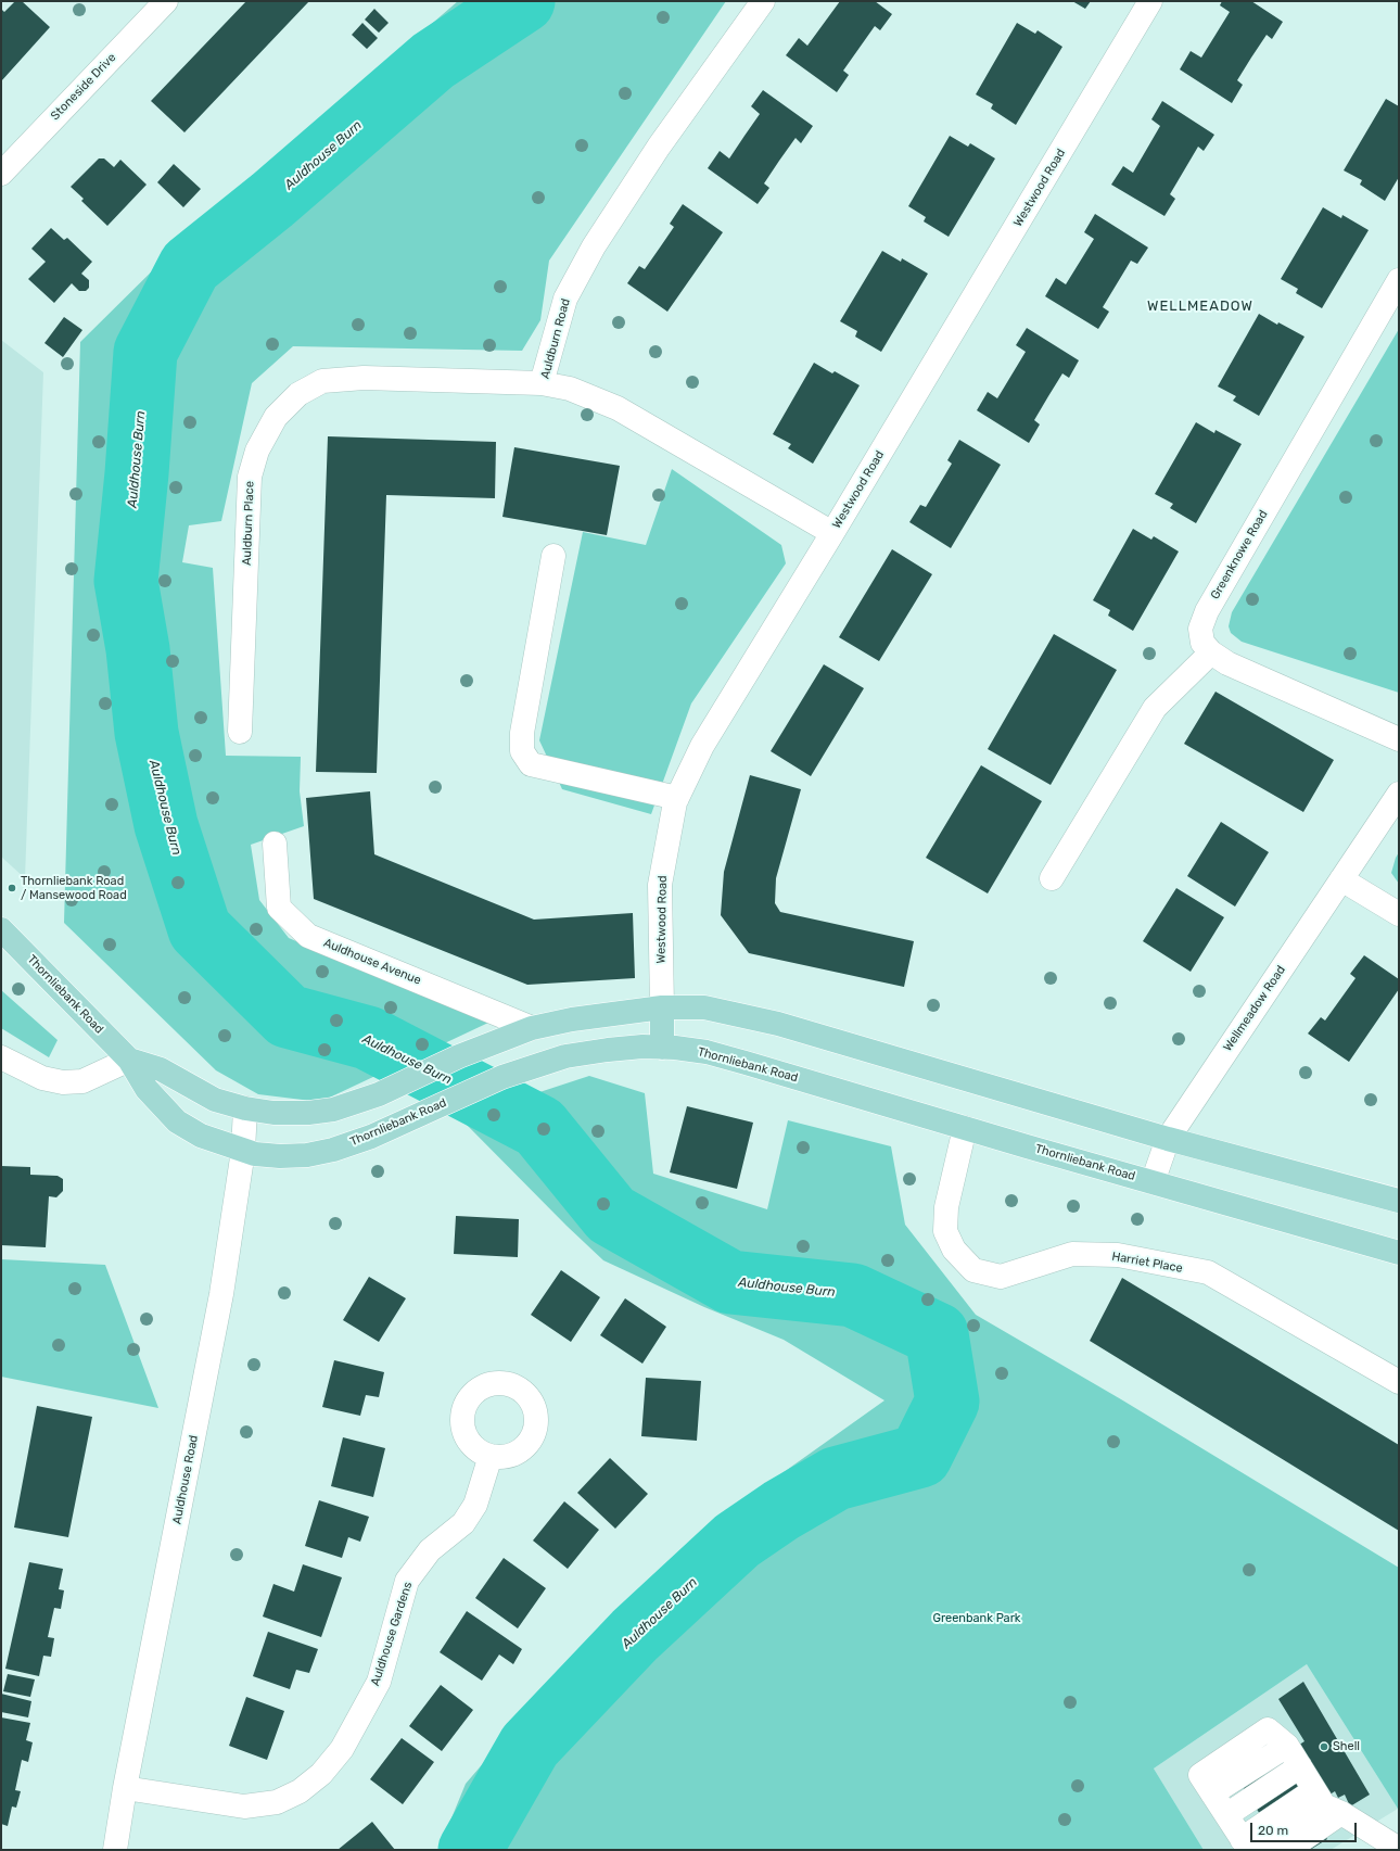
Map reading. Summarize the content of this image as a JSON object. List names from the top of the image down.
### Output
{
  "streets": {
    "main road": ["Thornliebank Road"],
    "street": [
      "Stoneside Drive",
      "Westwood Road",
      "Auldburn Road",
      "Auldburn Place",
      "Greenknowe Road",
      "Auldhouse Avenue",
      "Wellmeadow Road",
      "Harriet Place",
      "Auldhouse Road",
      "Auldhouse Gardens"
    ]
  },
  "crossings": [
    ["Westwood Road", "Auldburn Road"],
    ["Westwood Road", "Thornliebank Road"],
    ["Auldburn Road", "Auldburn Place"],
    ["Auldhouse Avenue", "Thornliebank Road"],
    ["Thornliebank Road", "Wellmeadow Road"],
    ["Thornliebank Road", "Harriet Place"],
    ["Thornliebank Road", "Auldhouse Road"],
    ["Auldhouse Road", "Auldhouse Gardens"]
  ],
  "districts": ["WELLMEADOW"],
  "water": ["Auldhouse Burn"],
  "parks": ["Greenbank Park"],
  "places": ["Thornliebank Road / Mansewood Road", "Shell"],
  "scale_bar": "20 m"
}
